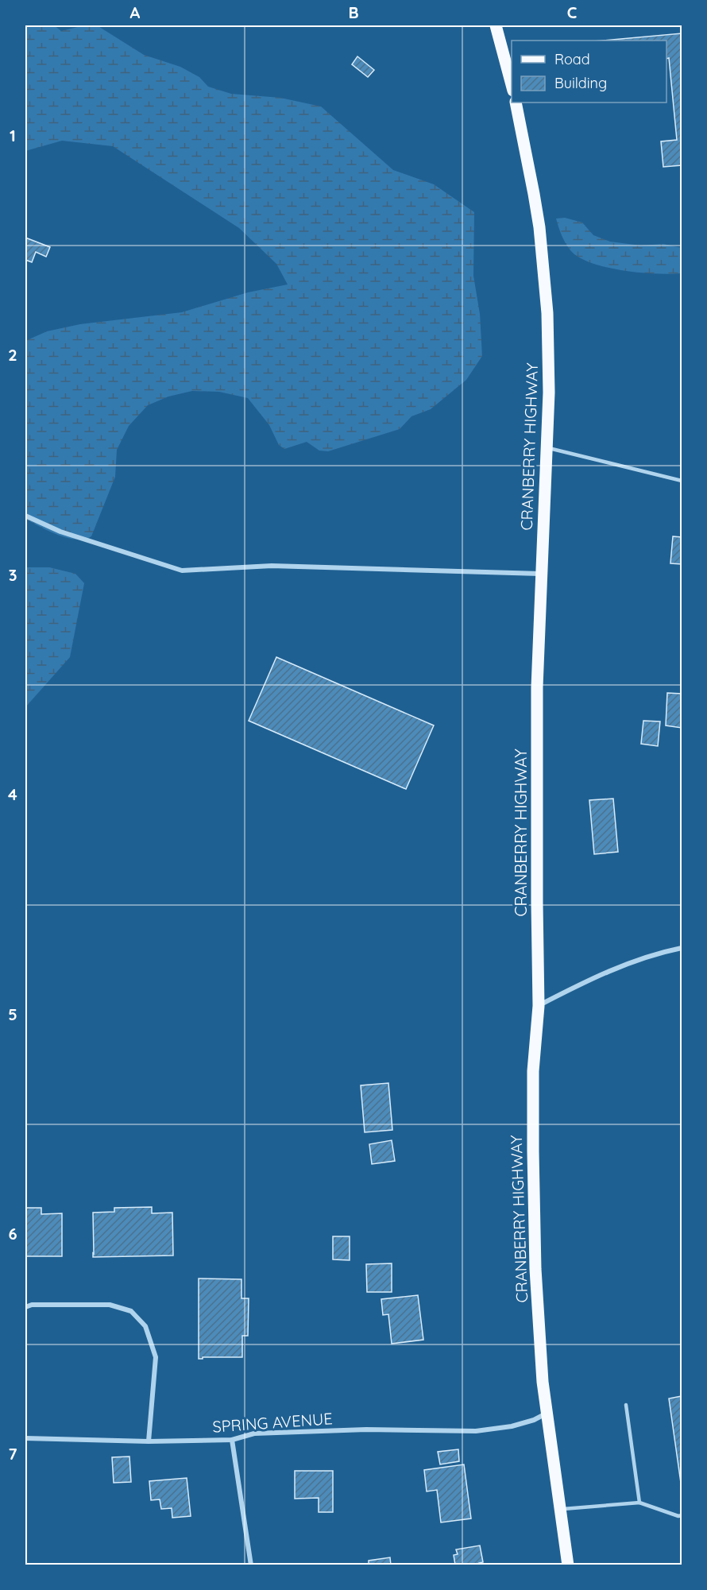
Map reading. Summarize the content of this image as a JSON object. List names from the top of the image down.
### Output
{
  "streets": {
    "main road": ["CRANBERRY HIGHWAY"],
    "street": ["SPRING AVENUE"]
  },
  "crossings": [
    ["CRANBERRY HIGHWAY", "SPRING AVENUE"]
  ],
  "legend": ["Road", "Building"],
  "grid": {
    "columns": ["A", "B", "C"],
    "rows": [
      "1",
      "2",
      "3",
      "4",
      "5",
      "6",
      "7"
    ]
  }
}
